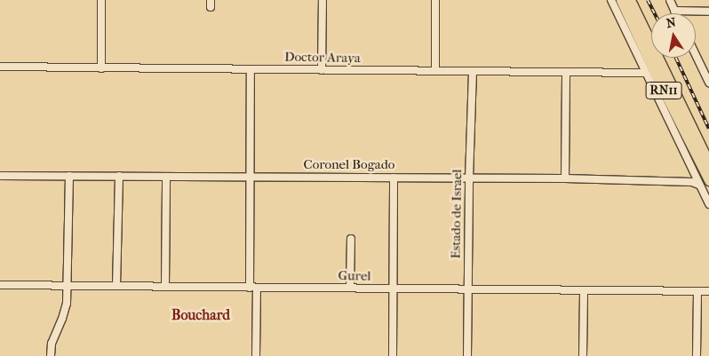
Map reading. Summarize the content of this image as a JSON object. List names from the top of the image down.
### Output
{
  "streets": {
    "main road": ["RN11"],
    "street": [
      "Doctor Araya",
      "Coronel Bogado",
      "Estado de Israel",
      "Gurel"
    ]
  },
  "crossings": [
    ["Doctor Araya", "Estado de Israel"],
    ["Coronel Bogado", "Estado de Israel"],
    ["Estado de Israel", "Gurel"]
  ],
  "districts": ["Bouchard"],
  "north": "top"
}
